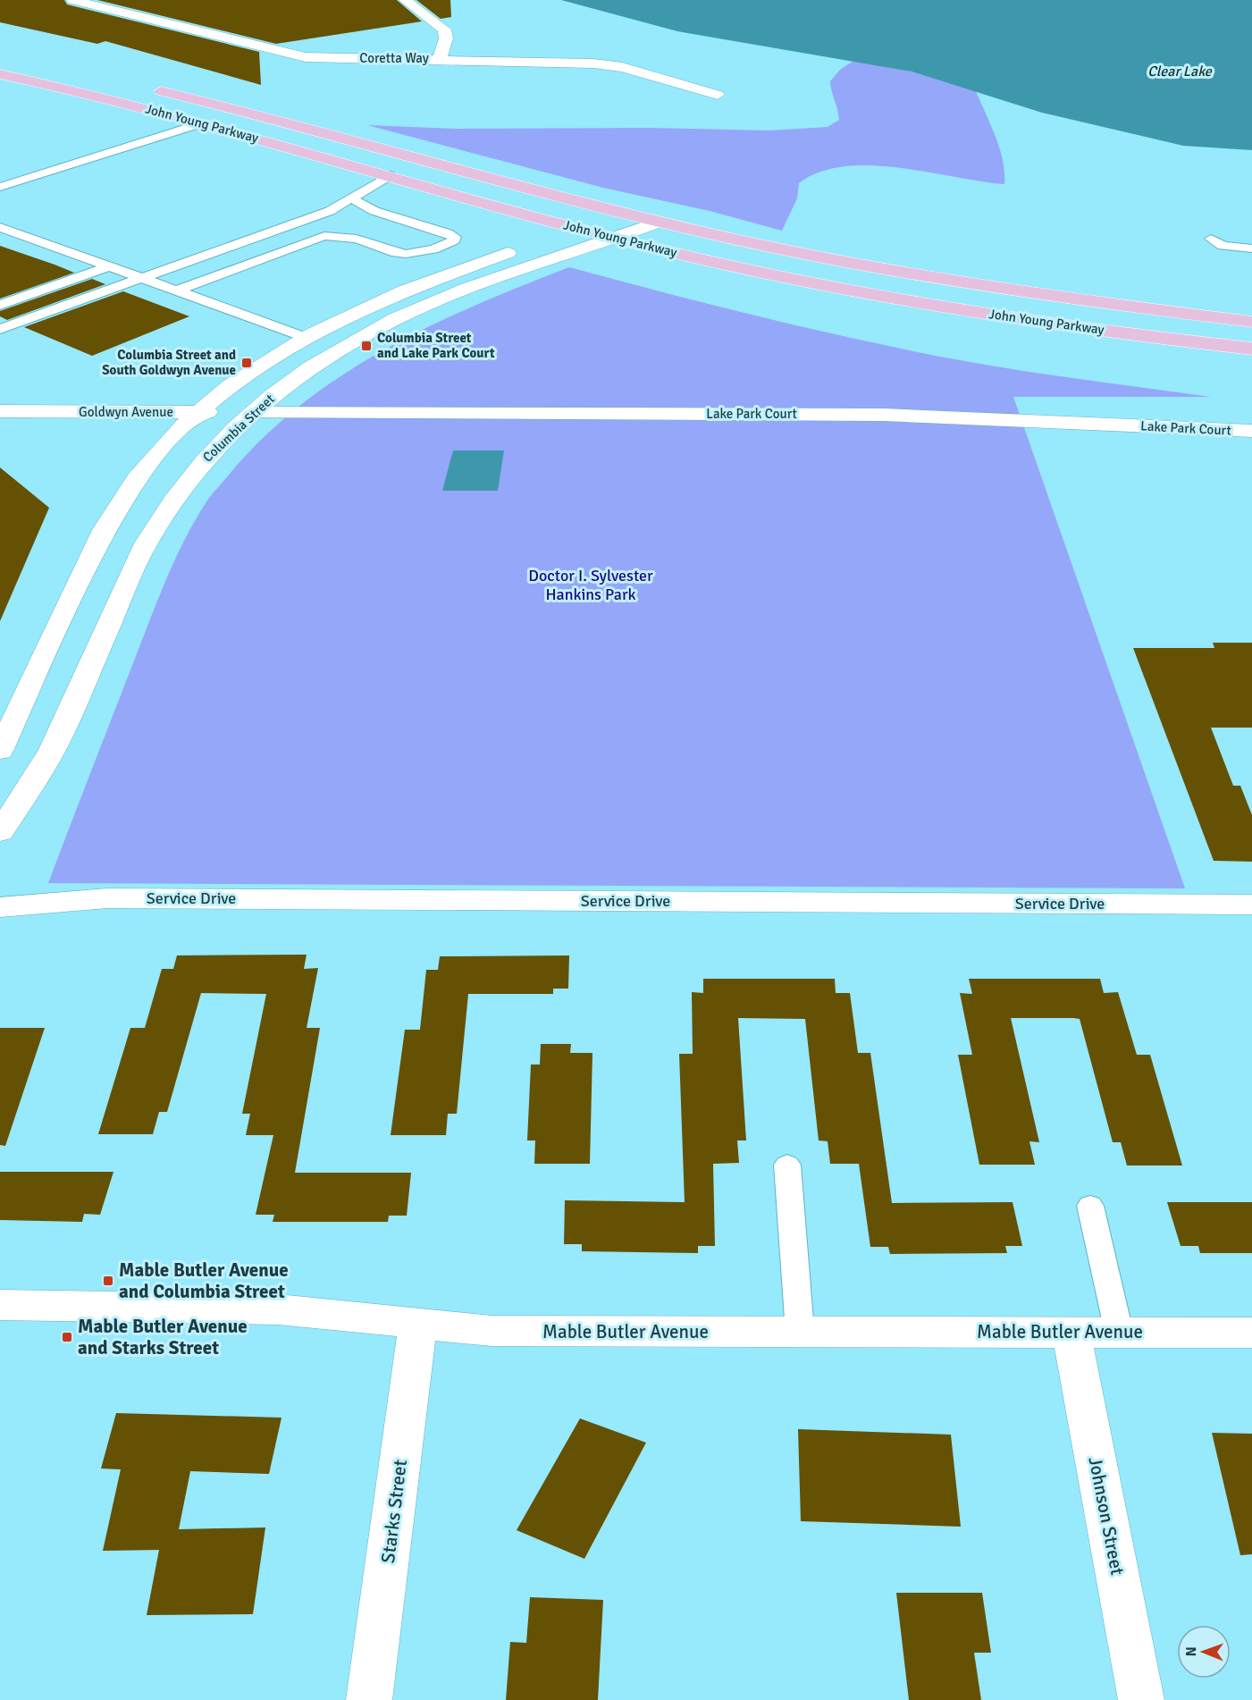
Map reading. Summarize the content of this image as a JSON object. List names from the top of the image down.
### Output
{
  "streets": {
    "main road": ["John Young Parkway"],
    "street": [
      "Coretta Way",
      "Goldwyn Avenue",
      "Lake Park Court",
      "Columbia Street",
      "Service Drive",
      "Mable Butler Avenue",
      "Starks Street",
      "Johnson Street"
    ]
  },
  "crossings": [
    ["John Young Parkway", "Columbia Street"],
    ["Goldwyn Avenue", "Lake Park Court"],
    ["Goldwyn Avenue", "Columbia Street"],
    ["Lake Park Court", "Columbia Street"],
    ["Mable Butler Avenue", "Starks Street"],
    ["Mable Butler Avenue", "Johnson Street"]
  ],
  "water": ["Clear Lake"],
  "parks": ["Doctor I. Sylvester Hankins Park"],
  "places": {
    "transit": [
      "Columbia Street and Lake Park Court",
      "Columbia Street and South Goldwyn Avenue",
      "Mable Butler Avenue and Columbia Street",
      "Mable Butler Avenue and Starks Street"
    ]
  },
  "north": "left"
}
